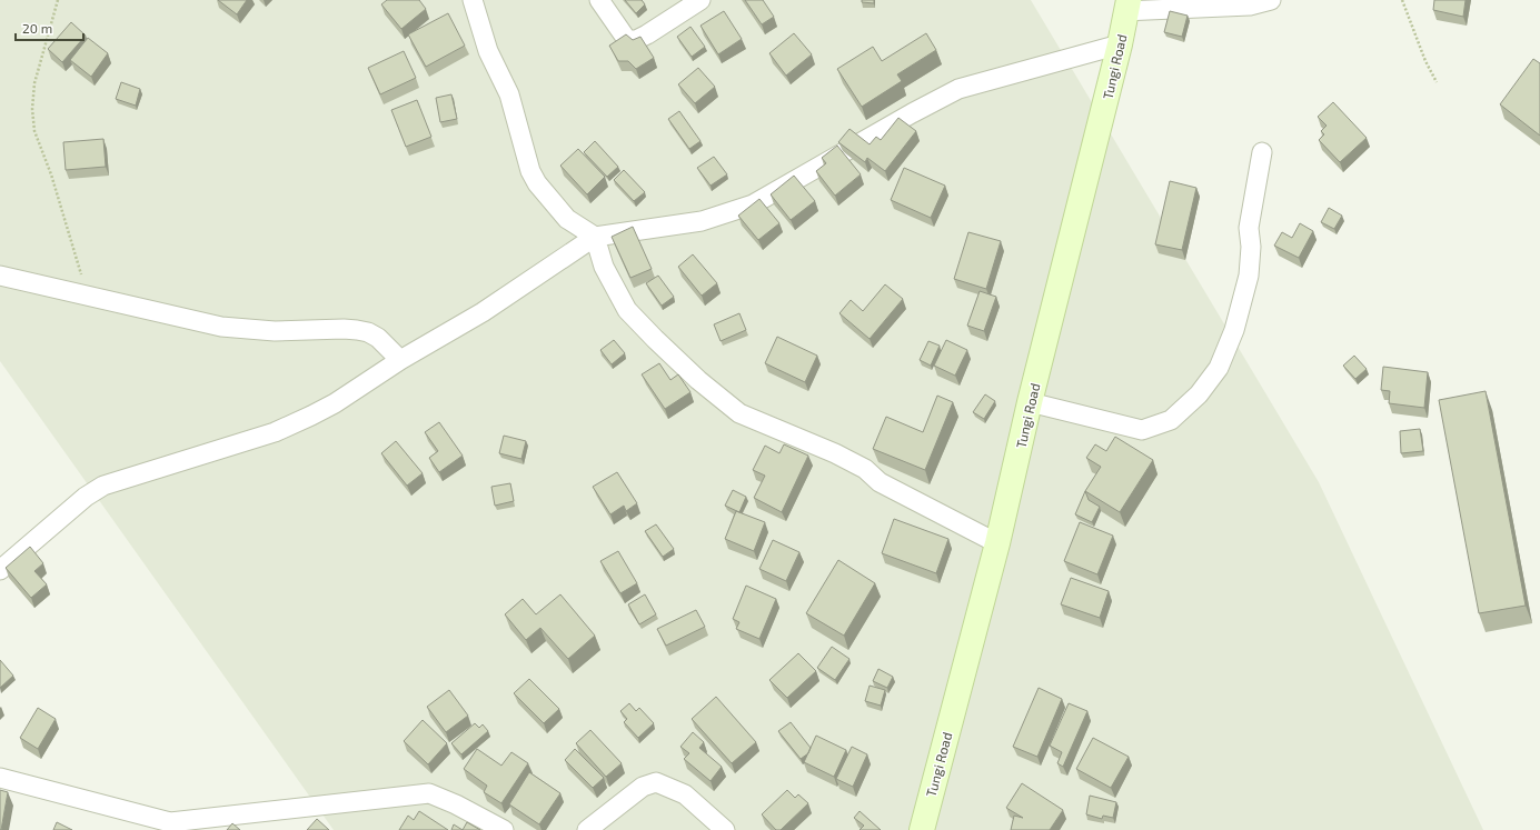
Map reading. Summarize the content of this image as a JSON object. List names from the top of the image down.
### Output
{
  "streets": {
    "main road": ["Tungi Road"]
  },
  "scale_bar": "20 m"
}
